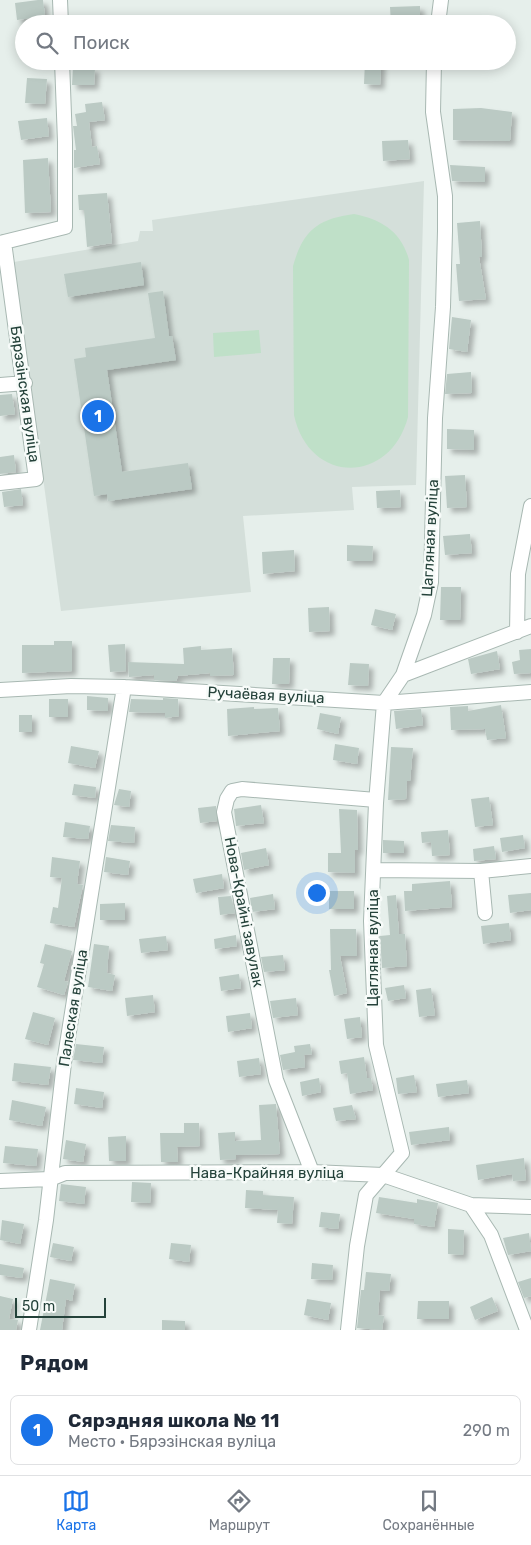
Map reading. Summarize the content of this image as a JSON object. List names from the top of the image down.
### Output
{
  "streets": {
    "street": [
      "Бярэзінская вуліца",
      "Цагляная вуліца",
      "Ручаёвая вуліца",
      "Нова-Крайні завулак",
      "Палеская вуліца",
      "Нава-Крайняя вуліца"
    ]
  },
  "crossings": [
    ["Цагляная вуліца", "Ручаёвая вуліца"],
    ["Цагляная вуліца", "Нова-Крайні завулак"],
    ["Цагляная вуліца", "Нава-Крайняя вуліца"],
    ["Ручаёвая вуліца", "Палеская вуліца"],
    ["Нова-Крайні завулак", "Нава-Крайняя вуліца"],
    ["Палеская вуліца", "Нава-Крайняя вуліца"]
  ],
  "scale_bar": "50 m",
  "page": {
    "search": "Поиск",
    "pins": "1",
    "scale": "50 m",
    "heading": "Рядом",
    "list": [
      {
        "mark": "1",
        "name": "Сярэдняя школа № 11",
        "note": "Место · Бярэзінская вуліца",
        "value": "290 m"
      }
    ],
    "nav": ["Карта", "Маршрут", "Сохранённые"]
  }
}
